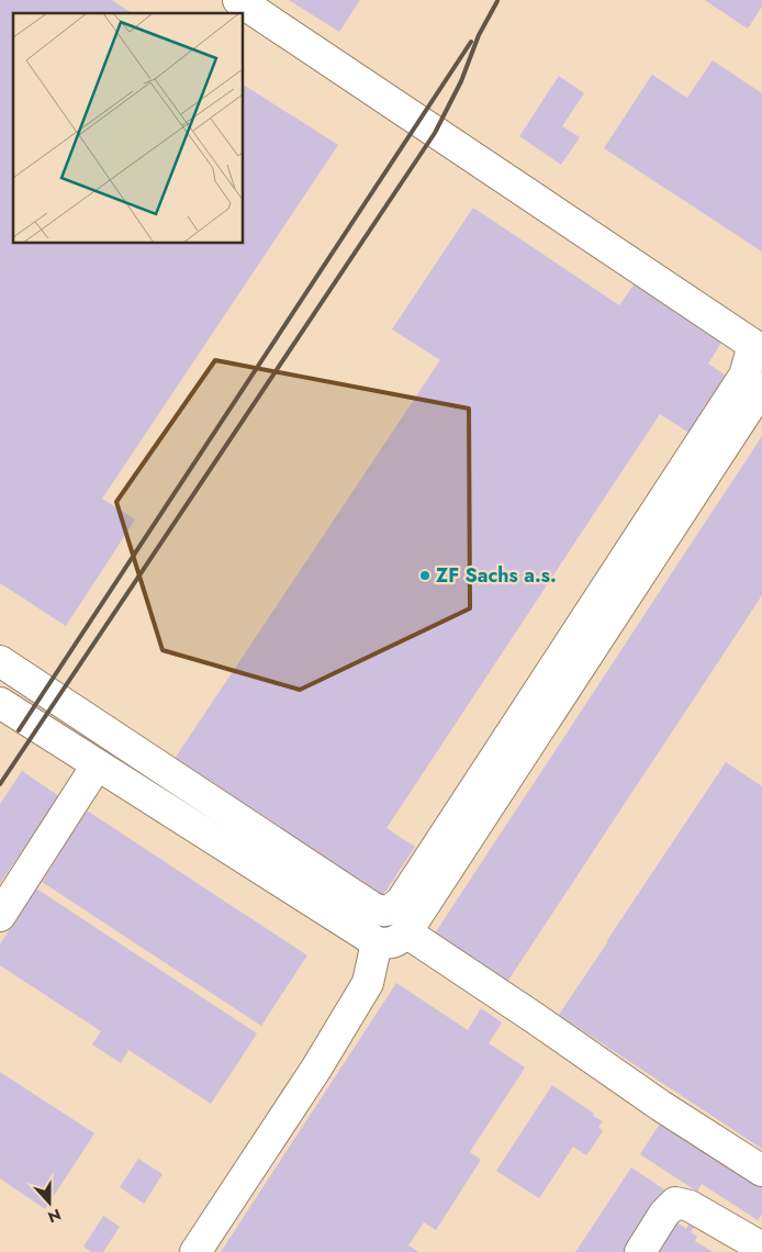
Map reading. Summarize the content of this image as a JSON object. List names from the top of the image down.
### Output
{
  "places": ["ZF Sachs a.s."],
  "north": "bottom"
}
